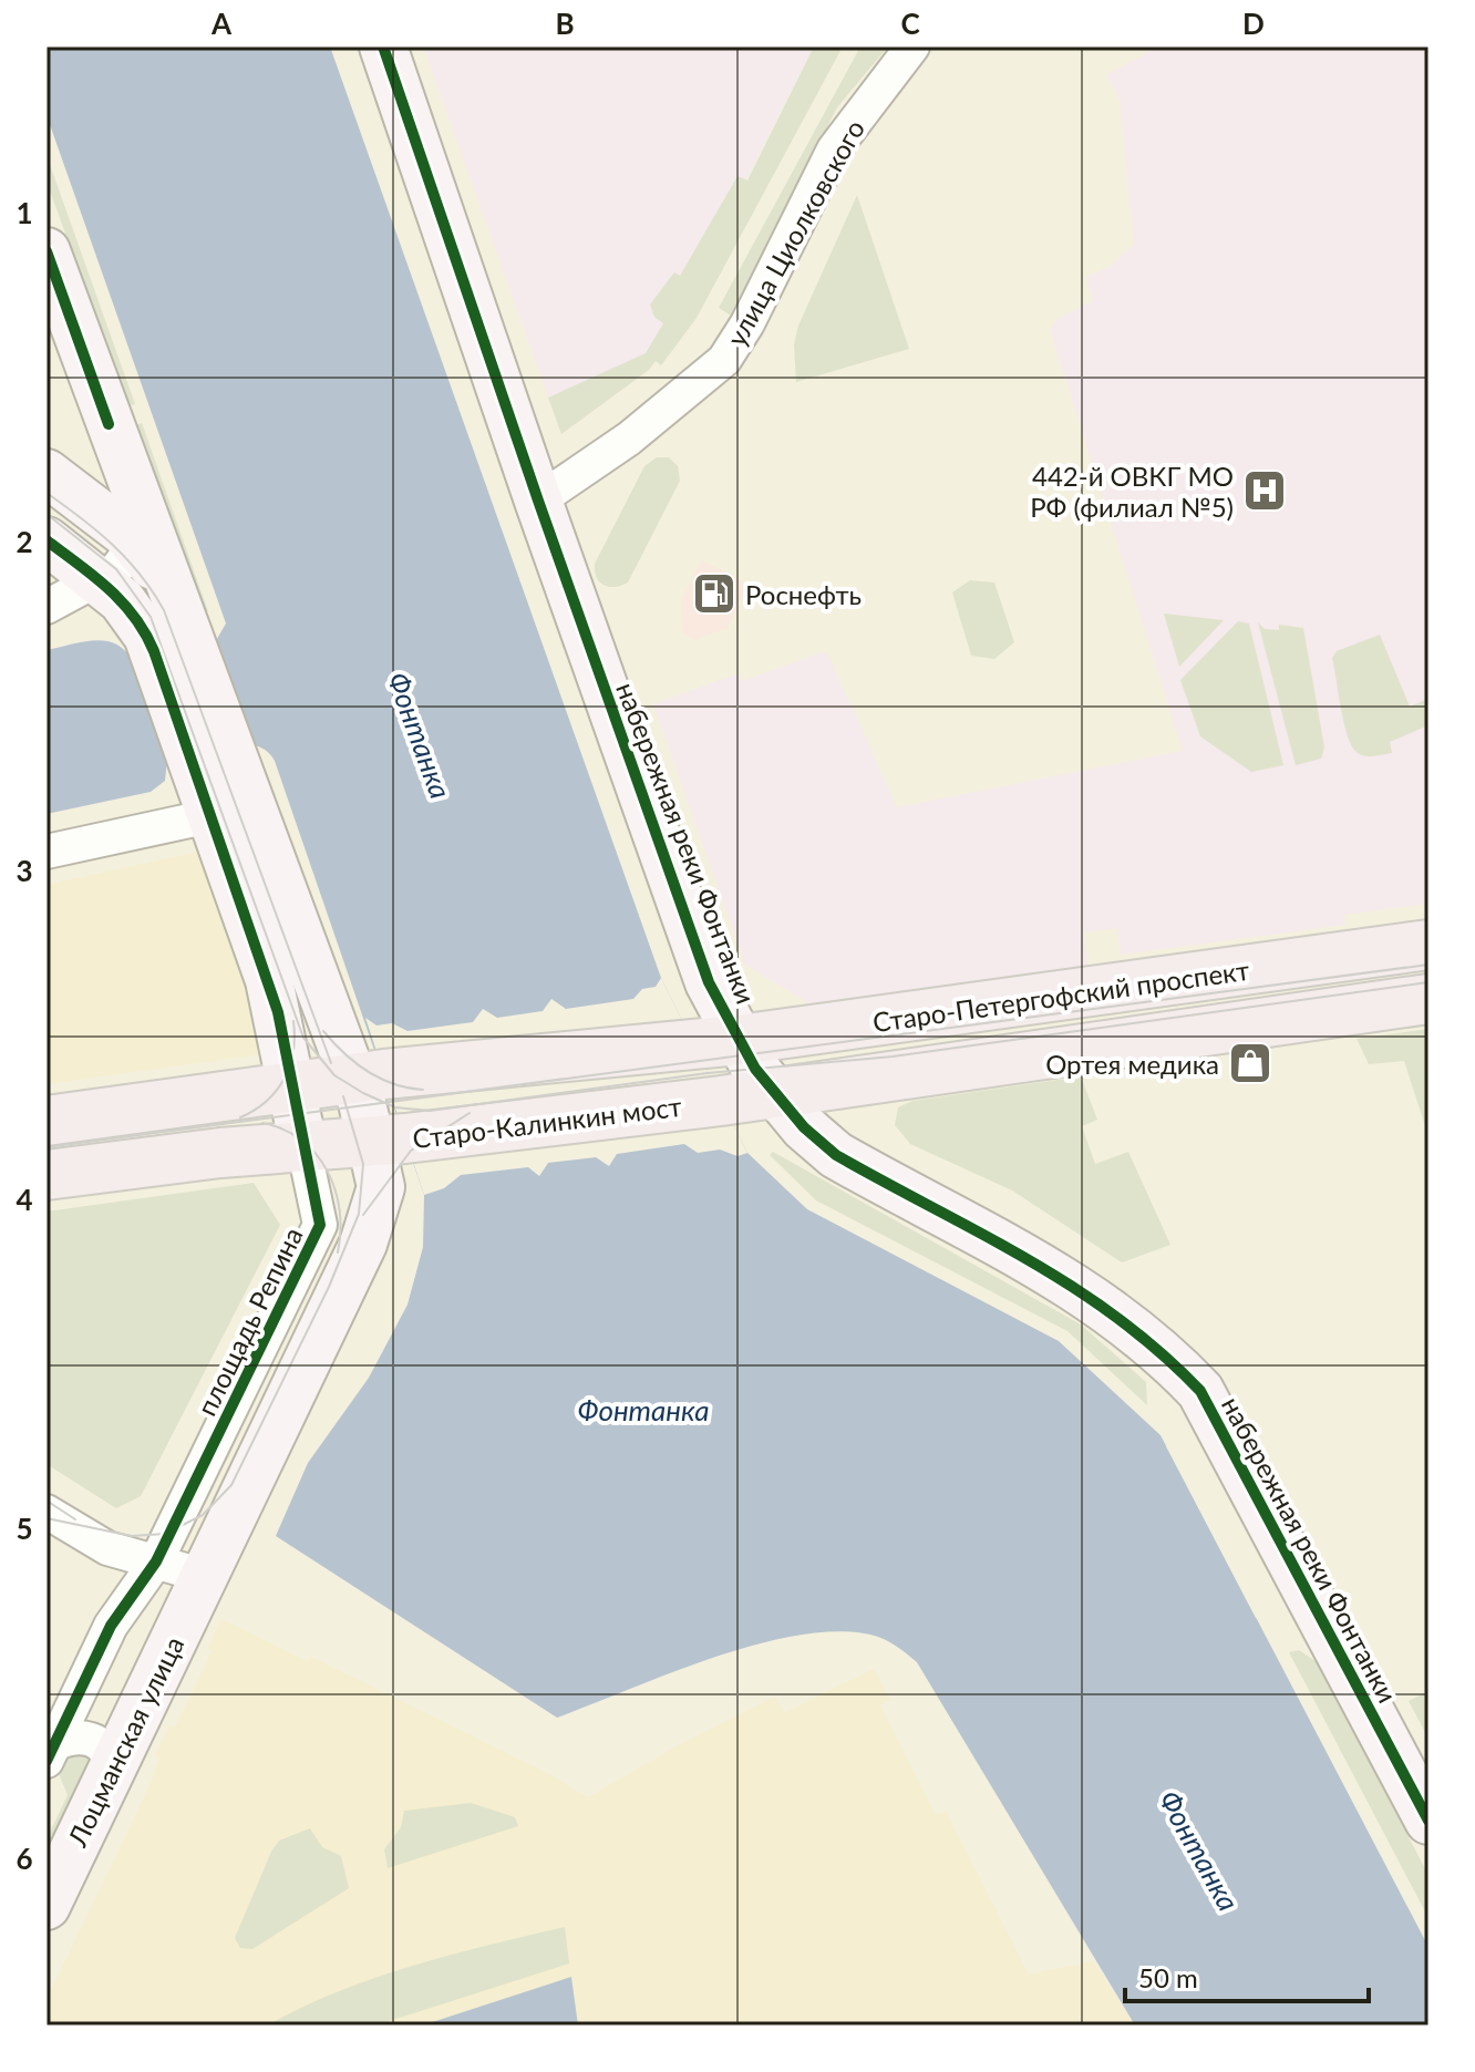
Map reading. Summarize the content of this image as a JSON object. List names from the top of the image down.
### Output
{
  "streets": {
    "main road": ["Старо-Петергофский проспект", "Старо-Калинкин мост"],
    "street": [
      "улица Циолковского",
      "набережная реки Фонтанки",
      "площадь Репина",
      "Лоцманская улица"
    ]
  },
  "crossings": [
    ["улица Циолковского", "набережная реки Фонтанки"],
    ["набережная реки Фонтанки", "Старо-Петергофский проспект"],
    ["Старо-Петергофский проспект", "Старо-Калинкин мост"]
  ],
  "water": ["Фонтанка"],
  "places": {
    "hospital": ["442-й ОВКГ МО РФ (филиал №5)"],
    "fuel station": ["Роснефть"],
    "shop": ["Ортея медика"]
  },
  "scale_bar": "50 m",
  "grid": {
    "columns": [
      "A",
      "B",
      "C",
      "D"
    ],
    "rows": [
      "1",
      "2",
      "3",
      "4",
      "5",
      "6"
    ]
  }
}
